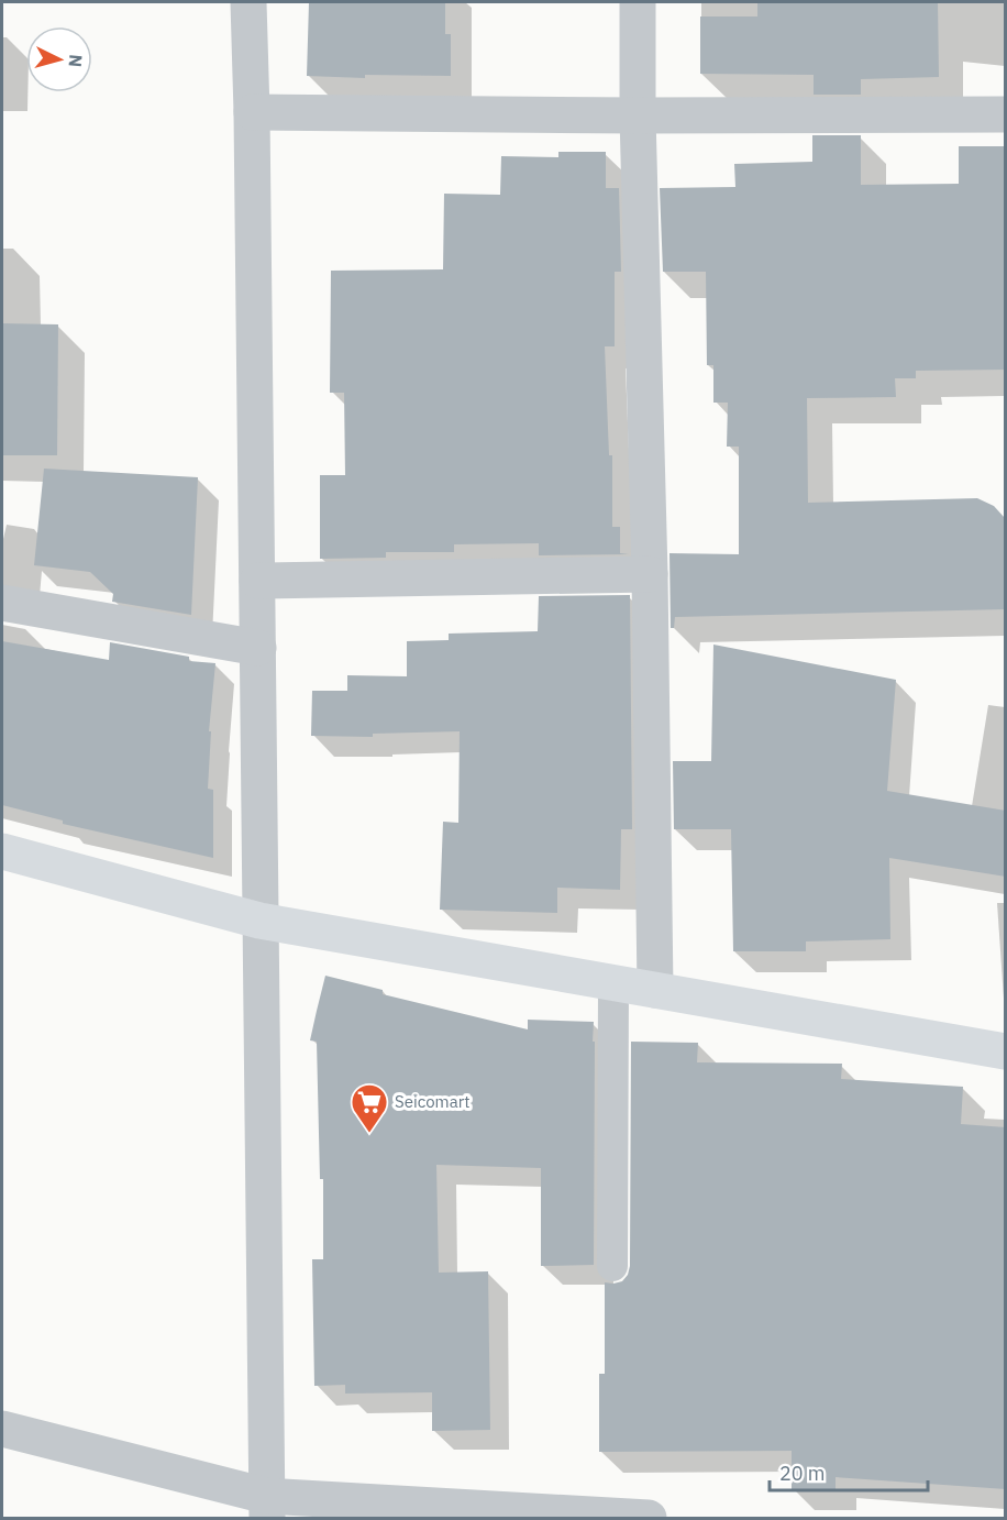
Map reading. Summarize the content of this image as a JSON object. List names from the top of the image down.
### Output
{
  "places": {
    "supermarket": ["Seicomart"]
  },
  "scale_bar": "20 m",
  "north": "right"
}
